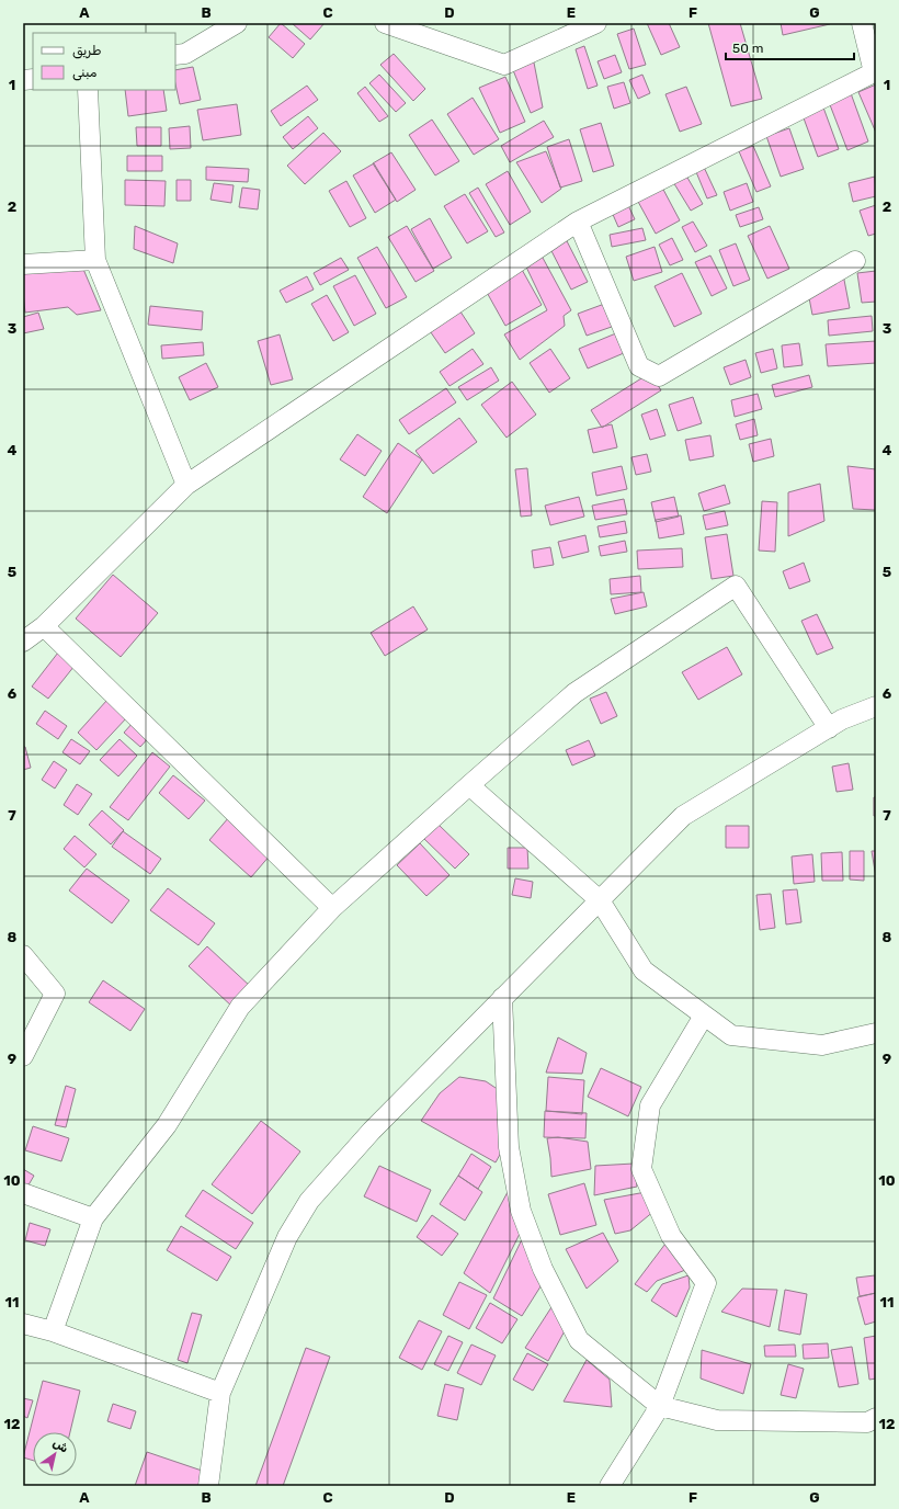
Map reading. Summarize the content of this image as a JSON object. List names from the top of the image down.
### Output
{
  "legend": ["طريق", "مبنى"],
  "scale_bar": "50 m",
  "north": "top right",
  "grid": {
    "columns": [
      "A",
      "B",
      "C",
      "D",
      "E",
      "F",
      "G"
    ],
    "rows": [
      "1",
      "2",
      "3",
      "4",
      "5",
      "6",
      "7",
      "8",
      "9",
      "10",
      "11",
      "12"
    ]
  }
}
